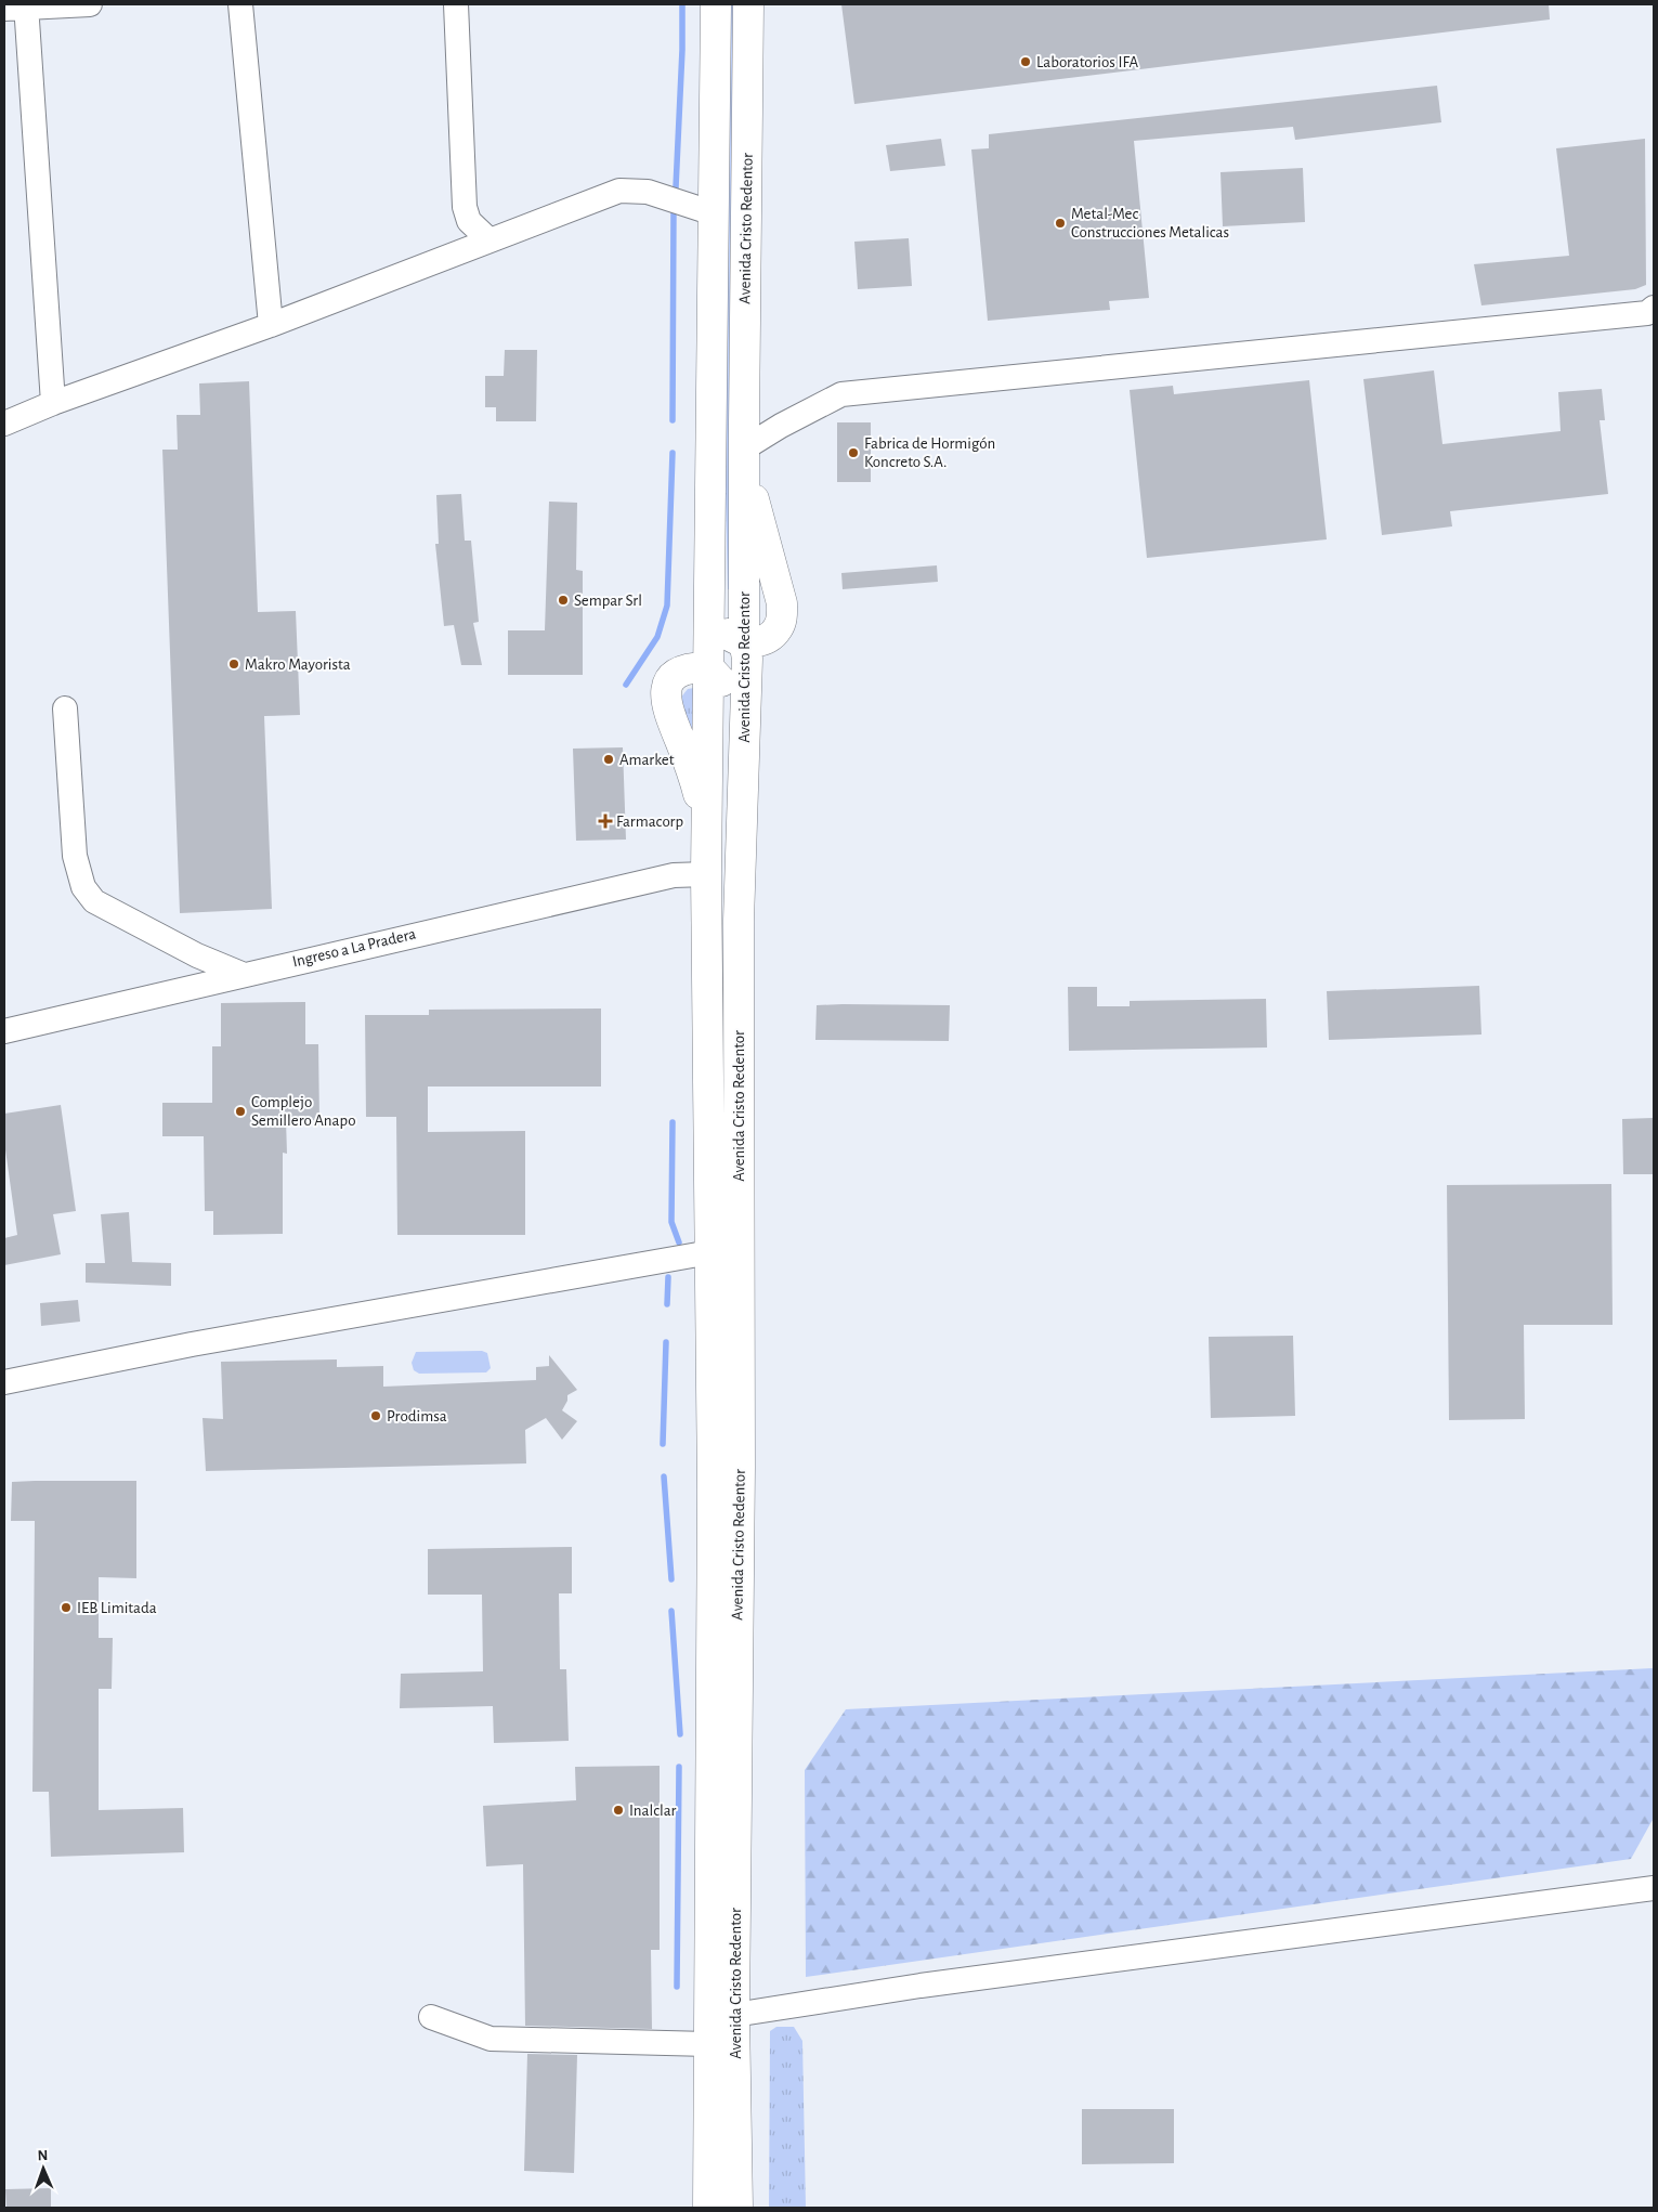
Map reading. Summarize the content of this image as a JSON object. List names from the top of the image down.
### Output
{
  "streets": {
    "highway": ["Avenida Cristo Redentor"],
    "street": ["Ingreso a La Pradera"]
  },
  "crossings": [
    ["Avenida Cristo Redentor", "Ingreso a La Pradera"]
  ],
  "places": {
    "other": [
      "Laboratorios IFA",
      "Metal-Mec Construcciones Metalicas",
      "Fabrica de Hormigón Koncreto S.A.",
      "Sempar Srl",
      "Makro Mayorista",
      "Amarket",
      "Complejo Semillero Anapo",
      "Prodimsa",
      "IEB Limitada",
      "Inalclar"
    ],
    "health": ["Farmacorp"]
  },
  "north": "top"
}
